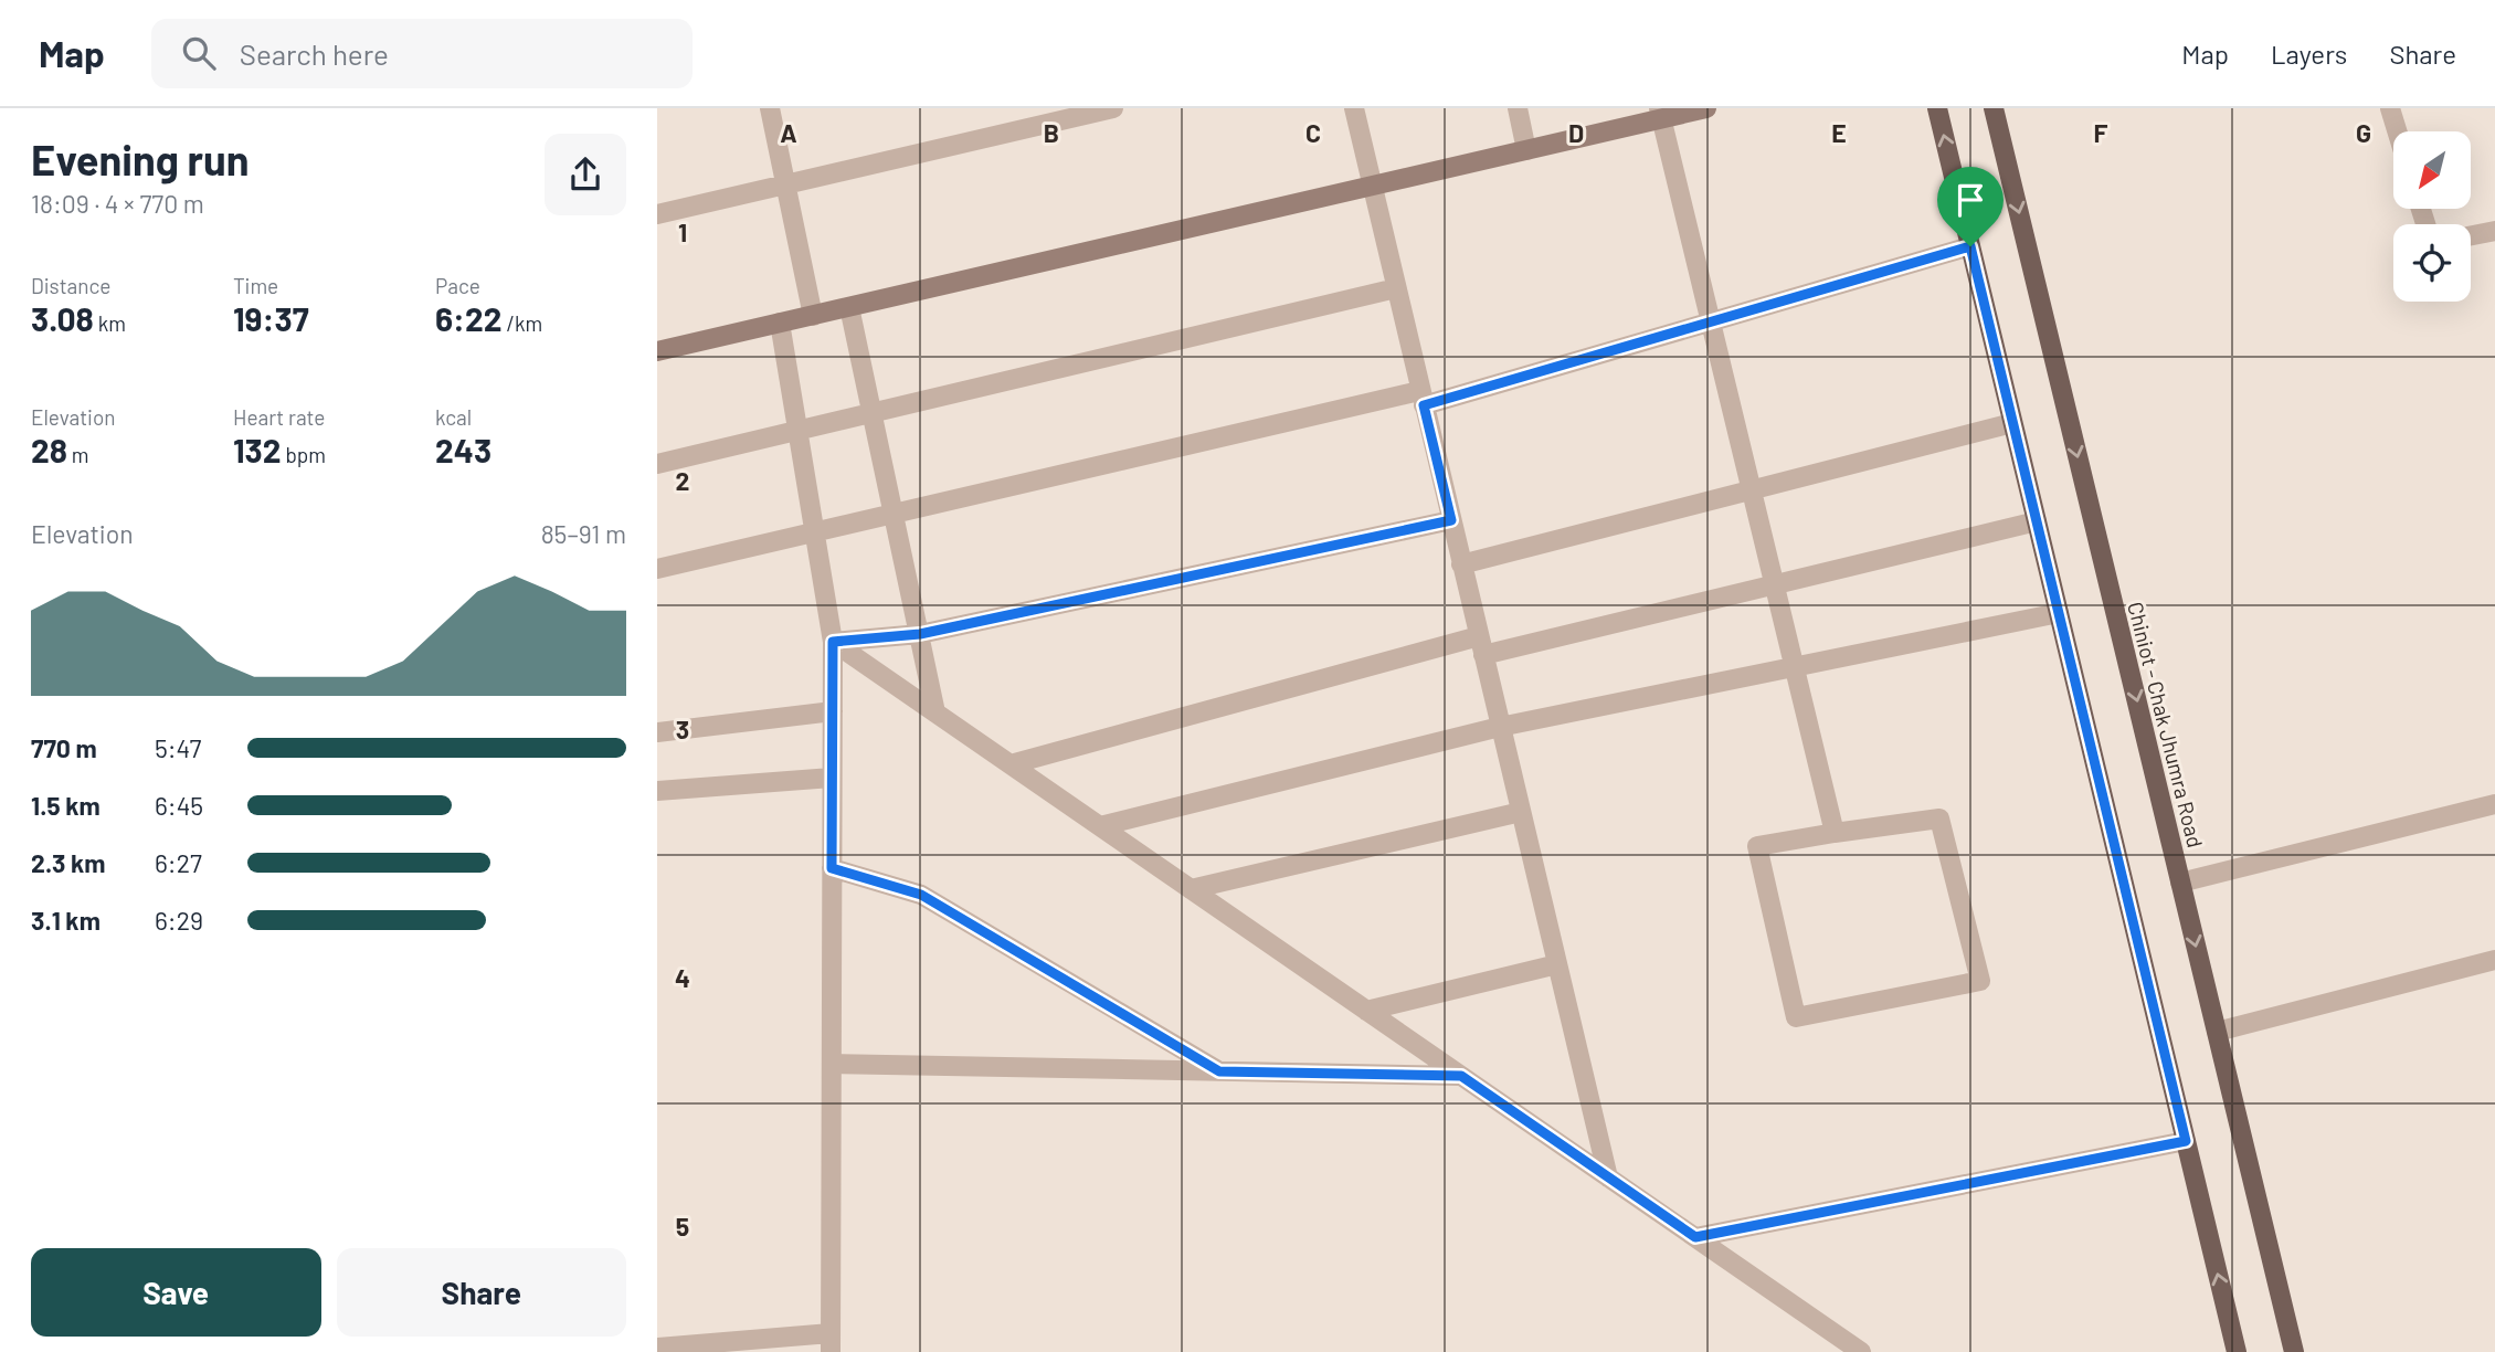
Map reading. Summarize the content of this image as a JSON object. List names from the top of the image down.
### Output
{
  "streets": {
    "main road": ["Chiniot - Chak Jhumra Road"]
  },
  "north": "bottom left",
  "page": {
    "header": "Map",
    "search": "Search here",
    "nav": ["Map", "Layers", "Share"],
    "heading": ["Evening run", "18:09 · 4 × 770 m"],
    "stats": [
      ["Distance", "3.08 km"],
      ["Time", "19:37"],
      ["Pace", "6:22 /km"],
      ["Elevation", "28 m"],
      ["Heart rate", "132 bpm"],
      ["kcal", "243"]
    ],
    "chart": ["Elevation", "85–91 m"],
    "list": [
      {
        "name": "770 m",
        "note": "5:47"
      },
      {
        "name": "1.5 km",
        "note": "6:45"
      },
      {
        "name": "2.3 km",
        "note": "6:27"
      },
      {
        "name": "3.1 km",
        "note": "6:29"
      }
    ],
    "buttons": ["Save", "Share"]
  },
  "grid": {
    "columns": [
      "A",
      "B",
      "C",
      "D",
      "E",
      "F",
      "G"
    ],
    "rows": [
      "1",
      "2",
      "3",
      "4",
      "5"
    ]
  }
}
